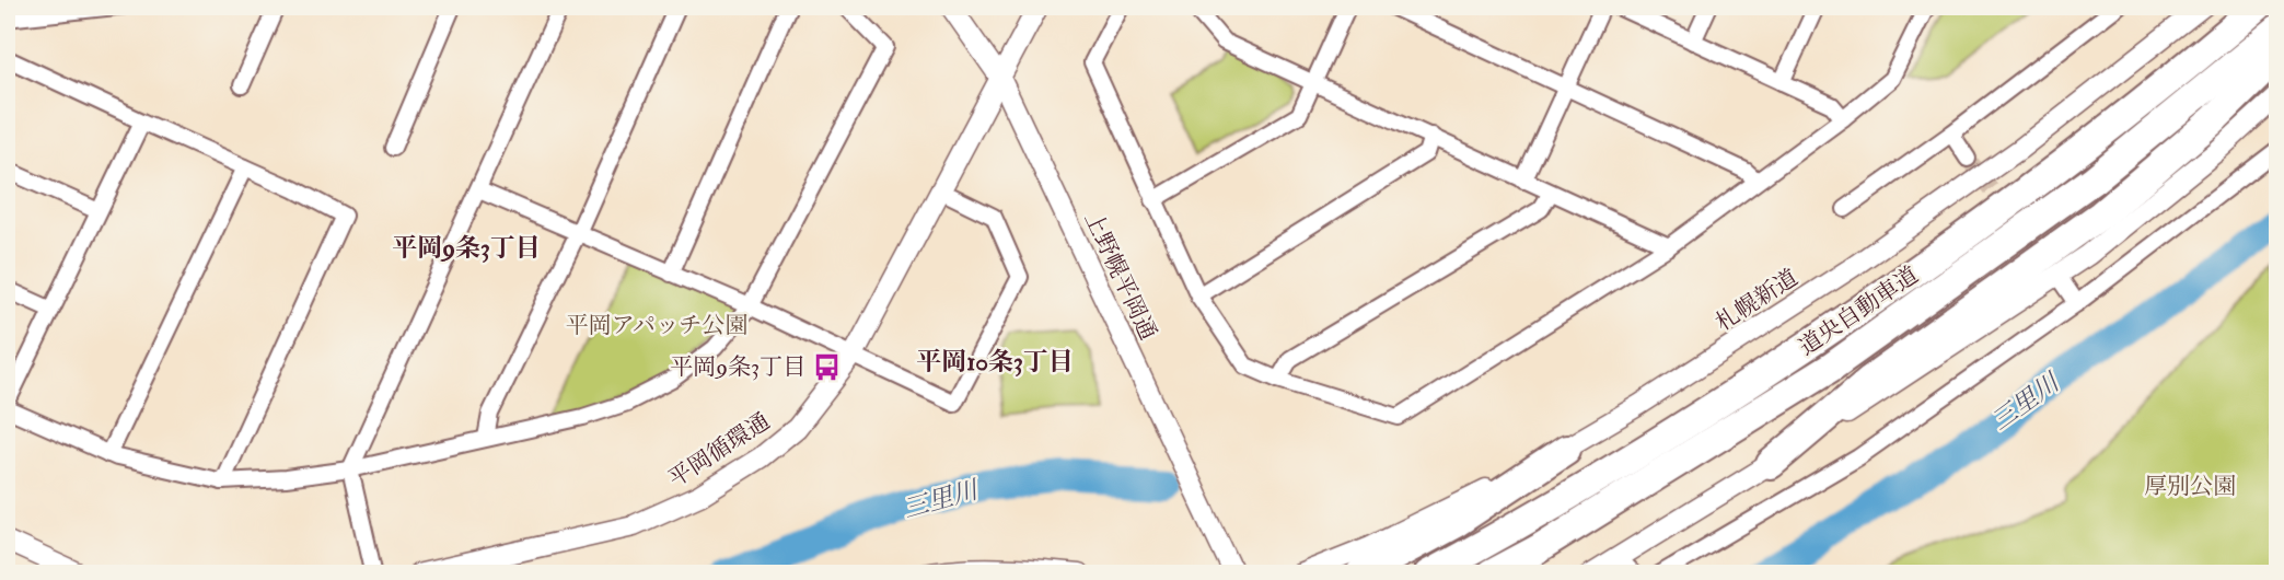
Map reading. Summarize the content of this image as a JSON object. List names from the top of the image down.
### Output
{
  "streets": {
    "highway": ["道央自動車道"],
    "street": ["上野幌平岡通", "札幌新道", "平岡循環通"]
  },
  "crossings": [
    ["上野幌平岡通", "平岡循環通"]
  ],
  "districts": ["平岡9条3丁目", "平岡10条3丁目"],
  "water": ["三里川"],
  "parks": ["平岡アパッチ公園", "厚別公園"],
  "places": {
    "bus stop": ["平岡9条3丁目"]
  }
}
